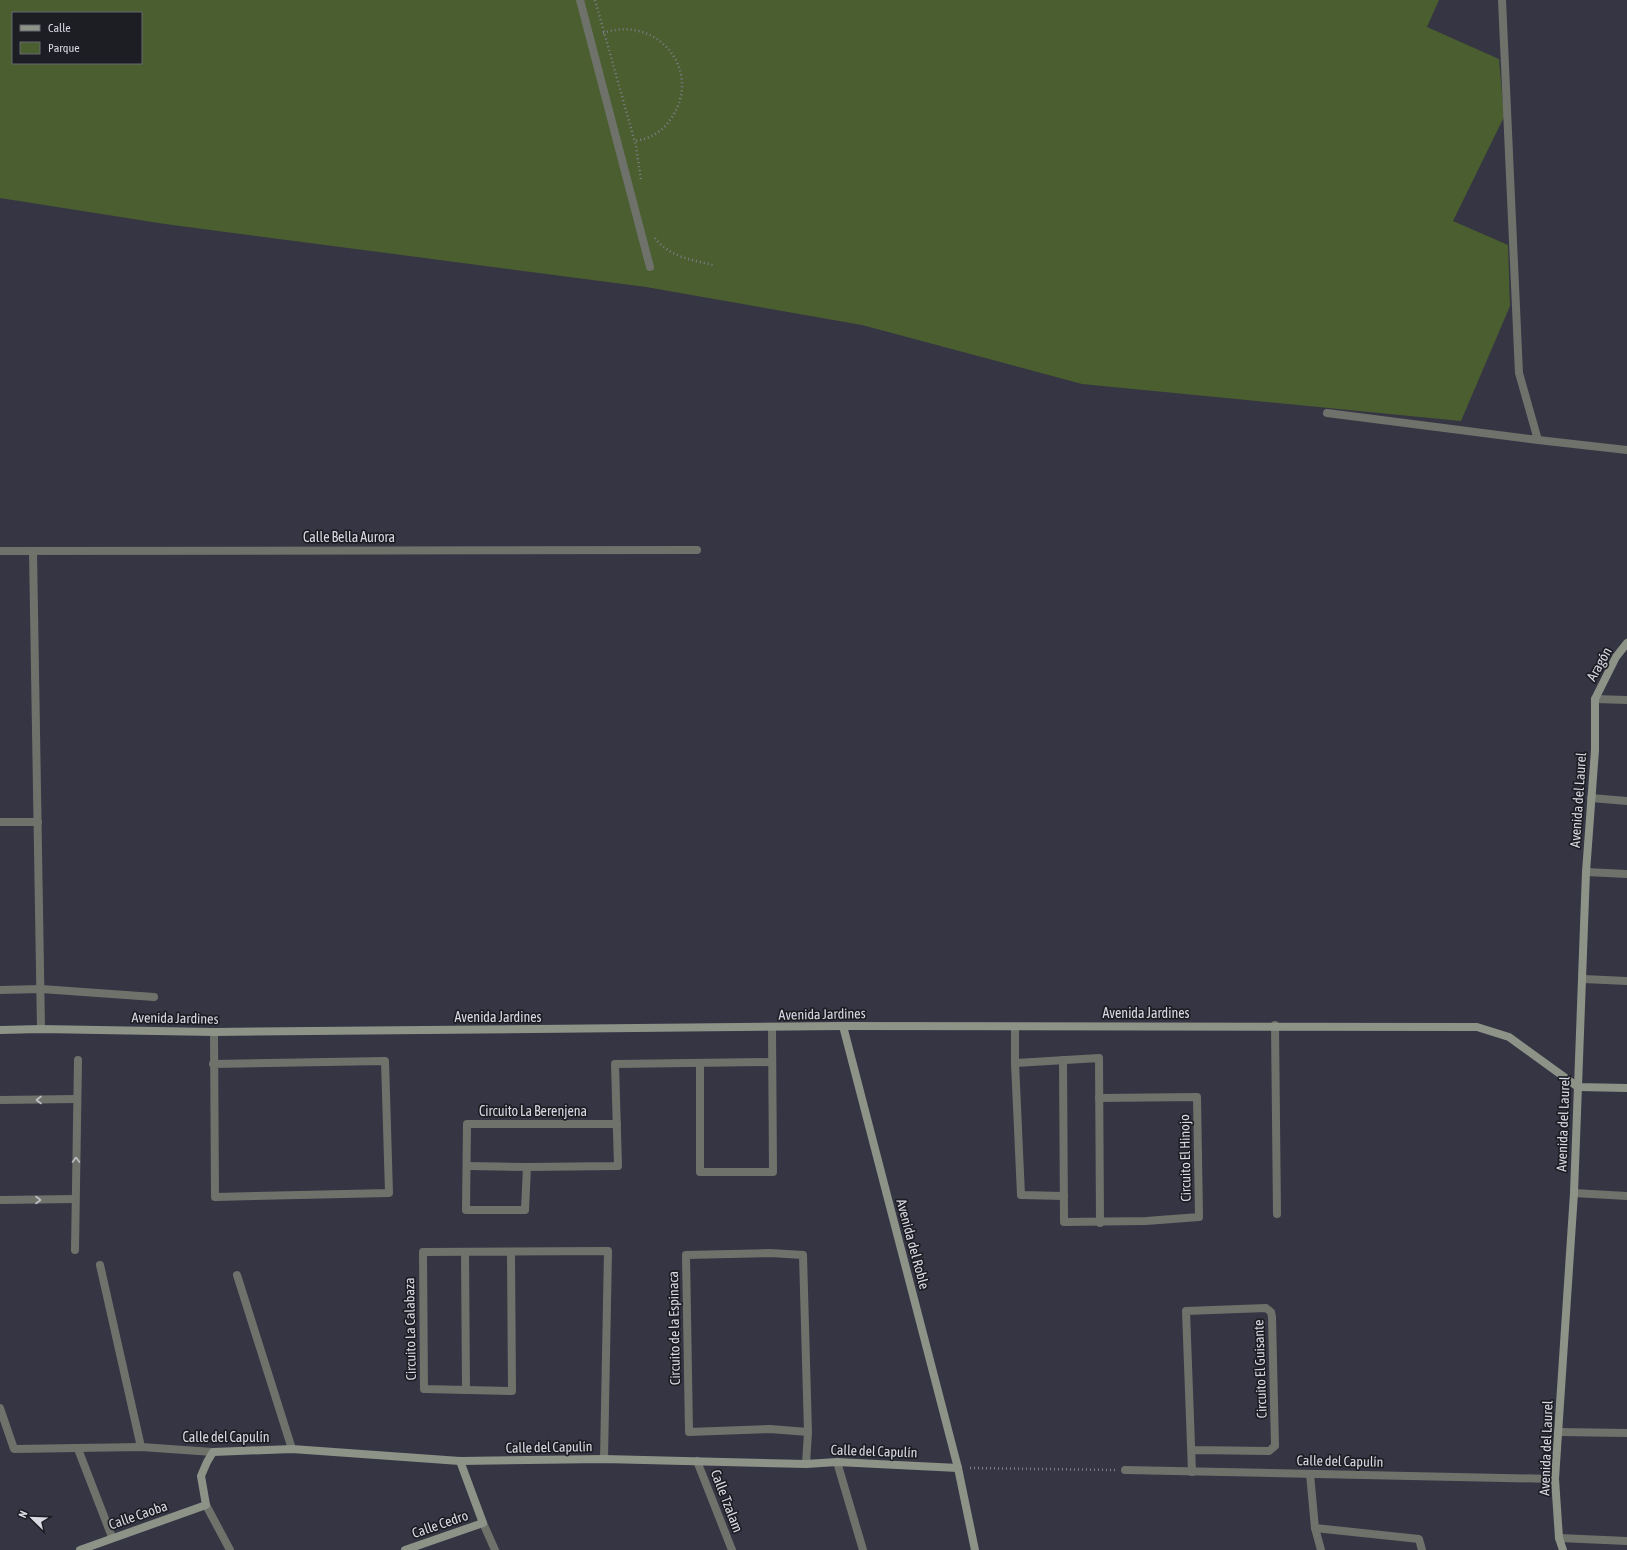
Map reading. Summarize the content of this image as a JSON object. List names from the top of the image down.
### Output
{
  "streets": {
    "street": [
      "Calle Bella Aurora",
      "Aragón",
      "Avenida del Laurel",
      "Avenida Jardines",
      "Circuito La Berenjena",
      "Circuito El Hinojo",
      "Avenida del Roble",
      "Circuito de la Espinaca",
      "Circuito La Calabaza",
      "Circuito El Guisante",
      "Calle del Capulín",
      "Calle Tzalam",
      "Calle Caoba",
      "Calle Cedro"
    ]
  },
  "crossings": [
    ["Aragón", "Avenida del Laurel"],
    ["Avenida del Laurel", "Avenida Jardines"],
    ["Avenida del Laurel", "Calle del Capulín"],
    ["Avenida Jardines", "Avenida del Roble"],
    ["Avenida del Roble", "Calle del Capulín"],
    ["Circuito de la Espinaca", "Calle del Capulín"],
    ["Circuito La Calabaza", "Calle del Capulín"],
    ["Circuito El Guisante", "Calle del Capulín"],
    ["Calle del Capulín", "Calle Tzalam"]
  ],
  "legend": ["Calle", "Parque"],
  "north": "top left"
}
